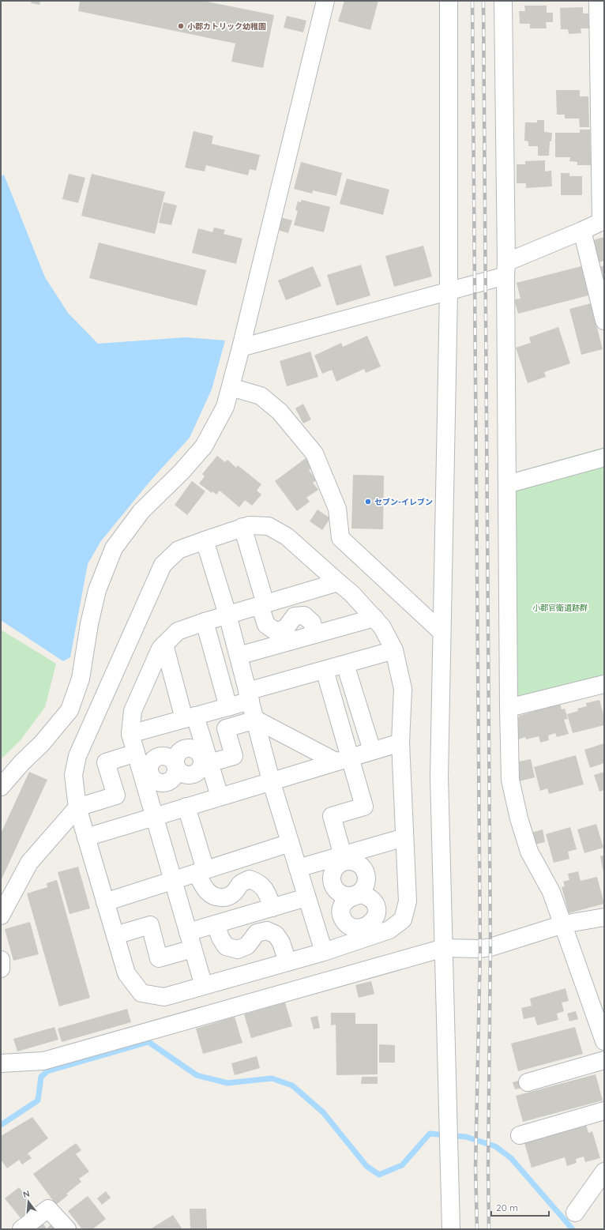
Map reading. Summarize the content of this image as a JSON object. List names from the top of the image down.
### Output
{
  "parks": ["小郡官衛遺跡群"],
  "places": ["小郡カトリック幼稚園", "セブン-イレブン"],
  "scale_bar": "20 m",
  "north": "top"
}
